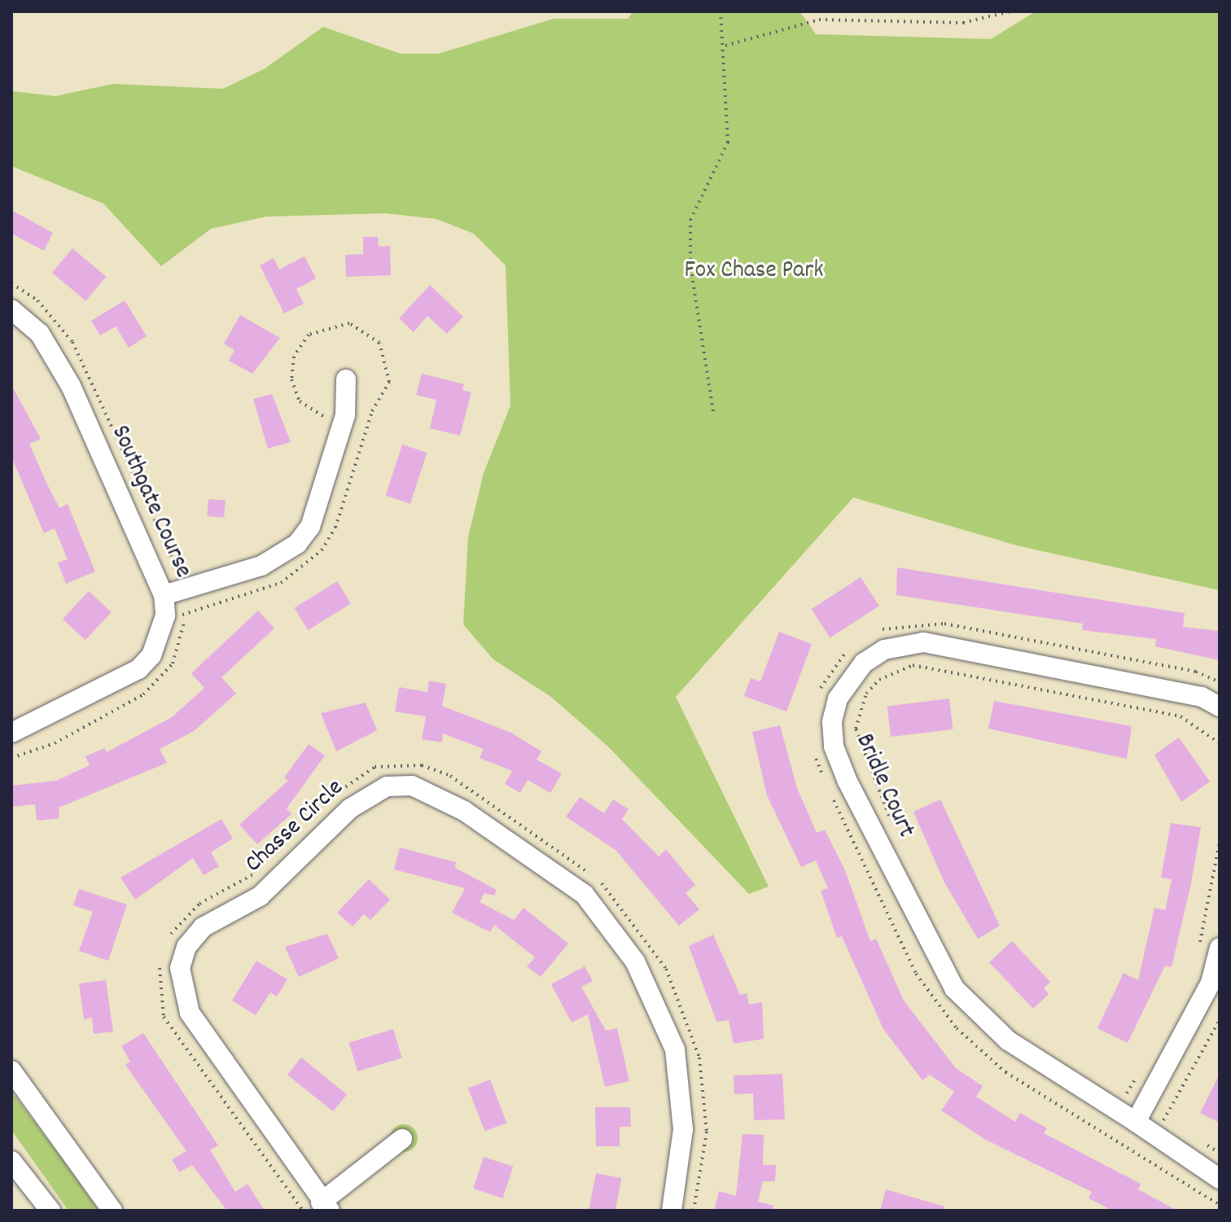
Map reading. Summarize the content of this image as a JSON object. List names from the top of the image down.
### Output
{
  "streets": {
    "street": ["Southgate Course", "Bridle Court", "Chasse Circle"]
  },
  "parks": ["Fox Chase Park"]
}
